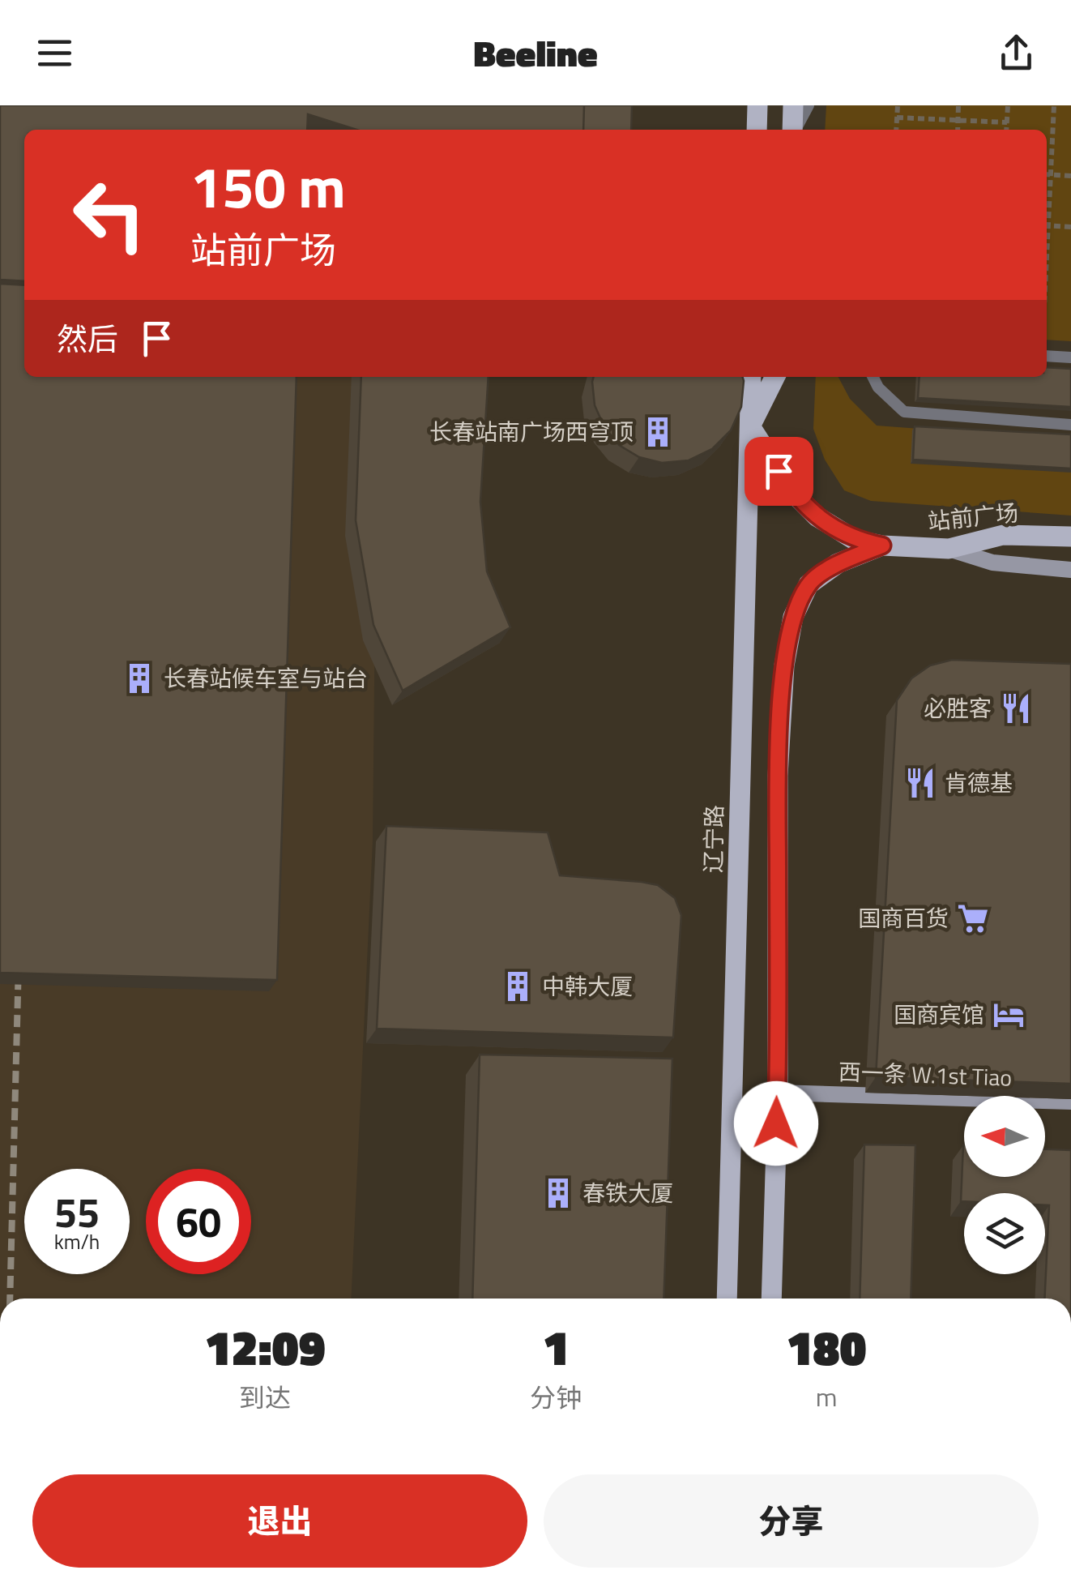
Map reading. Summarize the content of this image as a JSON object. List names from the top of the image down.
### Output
{
  "streets": {
    "main road": ["站前广场", "辽宁路"],
    "street": ["西一条 W.1st Tiao"]
  },
  "crossings": [
    ["站前广场", "辽宁路"]
  ],
  "places": {
    "building": [
      "长春站南广场西穹顶",
      "长春站候车室与站台",
      "中韩大厦",
      "春铁大厦"
    ],
    "restaurant": ["必胜客", "肯德基"],
    "supermarket": ["国商百货"],
    "hotel": ["国商宾馆"]
  },
  "north": "left",
  "page": {
    "header": "Beeline",
    "turn": ["150 m", "站前广场"],
    "then": "然后",
    "speed": "55 km/h",
    "limit": "60",
    "eta": [
      "12:09",
      "到达",
      "1",
      "分钟",
      "180",
      "m"
    ],
    "buttons": ["退出", "分享"]
  }
}
